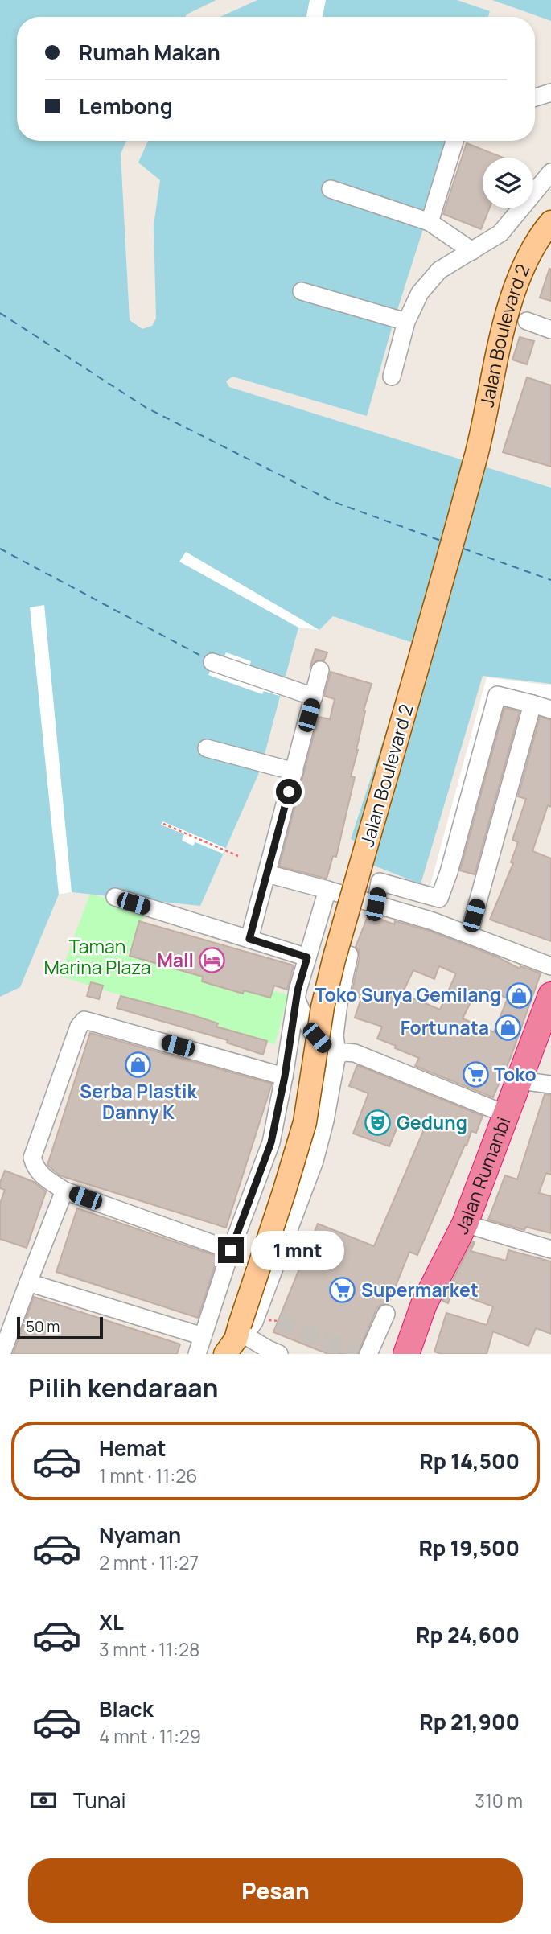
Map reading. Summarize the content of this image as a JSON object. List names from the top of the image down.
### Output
{
  "streets": {
    "highway": ["Jalan Rumanbi"],
    "main road": ["Jalan Boulevard 2"]
  },
  "parks": ["Taman Marina Plaza"],
  "places": {
    "hotel": ["Mall"],
    "shop": ["Toko Surya Gemilang", "Fortunata", "Serba Plastik Danny K"],
    "supermarket": ["Toko", "Supermarket"],
    "theatre": ["Gedung"]
  },
  "scale_bar": "50 m",
  "page": {
    "banner": ["Rumah Makan", "Lembong"],
    "bubble": "1 mnt",
    "scale": "50 m",
    "heading": "Pilih kendaraan",
    "list": [
      {
        "name": "Hemat",
        "note": "1 mnt · 11:26",
        "value": "Rp 14,500"
      },
      {
        "name": "Nyaman",
        "note": "2 mnt · 11:27",
        "value": "Rp 19,500"
      },
      {
        "name": "XL",
        "note": "3 mnt · 11:28",
        "value": "Rp 24,600"
      },
      {
        "name": "Black",
        "note": "4 mnt · 11:29",
        "value": "Rp 21,900"
      }
    ],
    "pay": ["Tunai", "310 m"],
    "buttons": "Pesan"
  }
}
